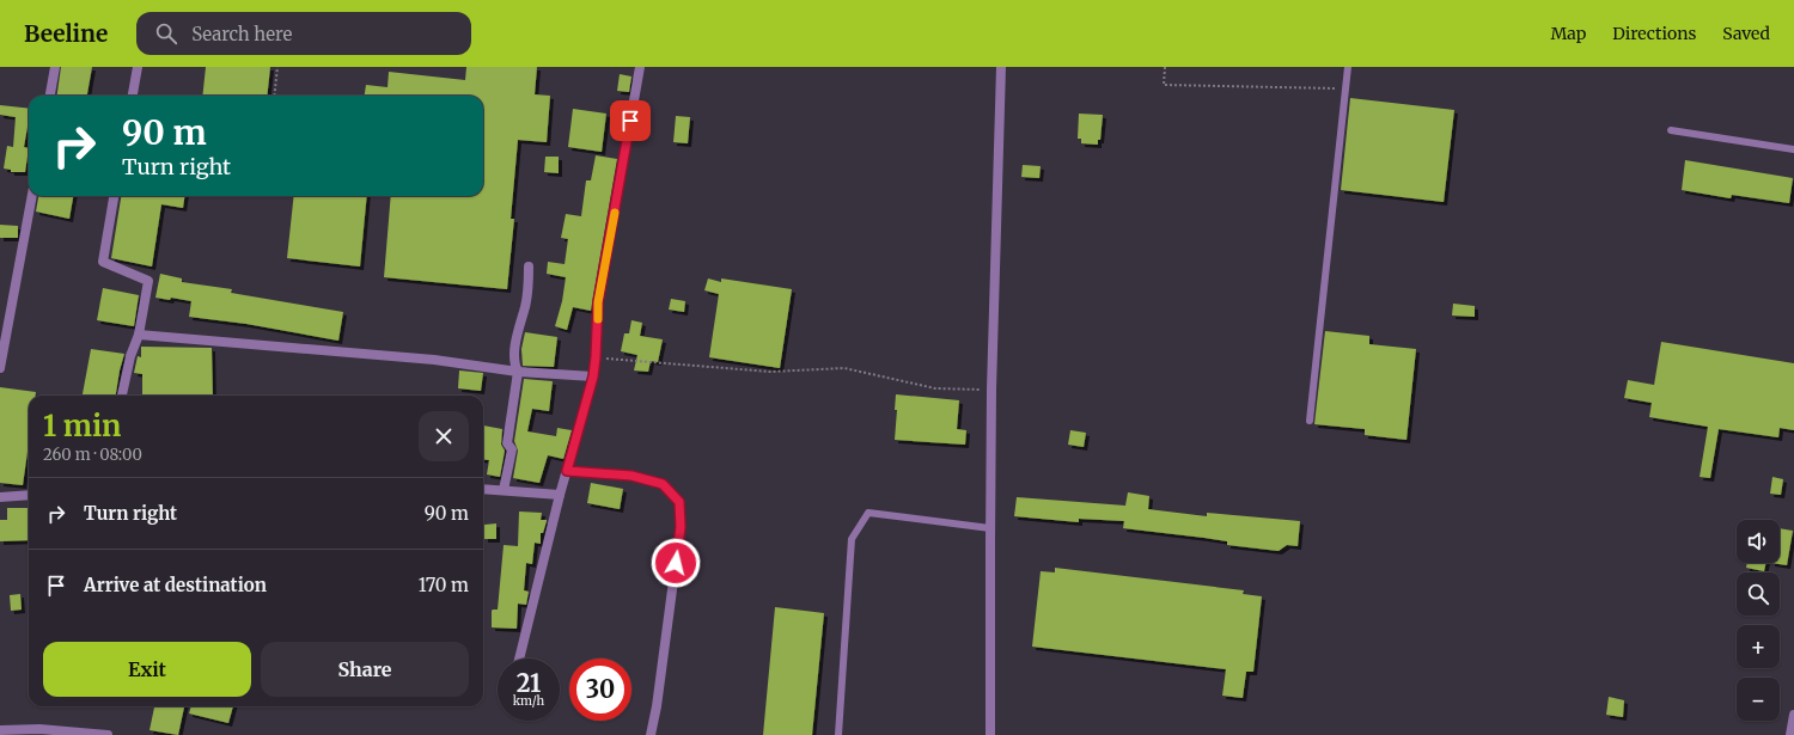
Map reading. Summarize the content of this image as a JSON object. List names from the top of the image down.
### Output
{
  "page": {
    "header": "Beeline",
    "search": "Search here",
    "nav": ["Map", "Directions", "Saved"],
    "turn": ["90 m", "Turn right"],
    "heading": ["1 min", "260 m · 08:00"],
    "list": [
      {
        "name": "Turn right",
        "value": "90 m"
      },
      {
        "name": "Arrive at destination",
        "value": "170 m"
      }
    ],
    "map_buttons": ["+", "−"],
    "buttons": ["Exit", "Share"],
    "speed": "21 km/h",
    "limit": "30"
  }
}
